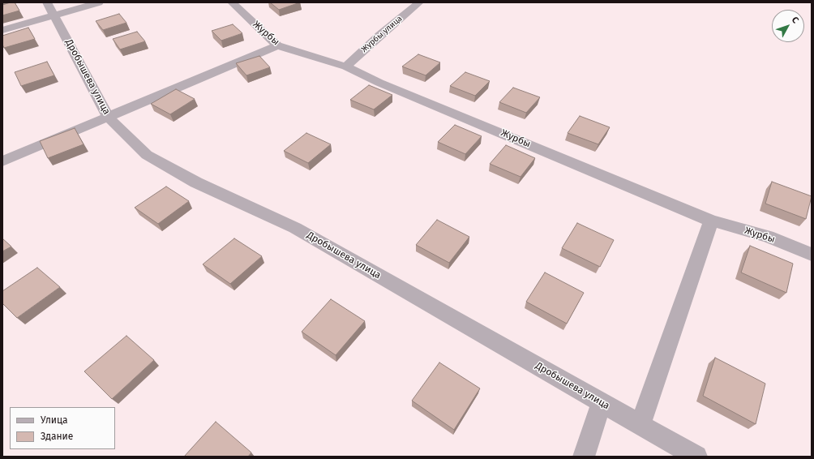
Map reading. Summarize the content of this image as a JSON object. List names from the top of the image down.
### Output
{
  "streets": {
    "street": ["Журбы", "Журбы улица", "Дробышева улица"]
  },
  "crossings": [
    ["Журбы", "Журбы улица"]
  ],
  "legend": ["Улица", "Здание"],
  "north": "top right"
}
